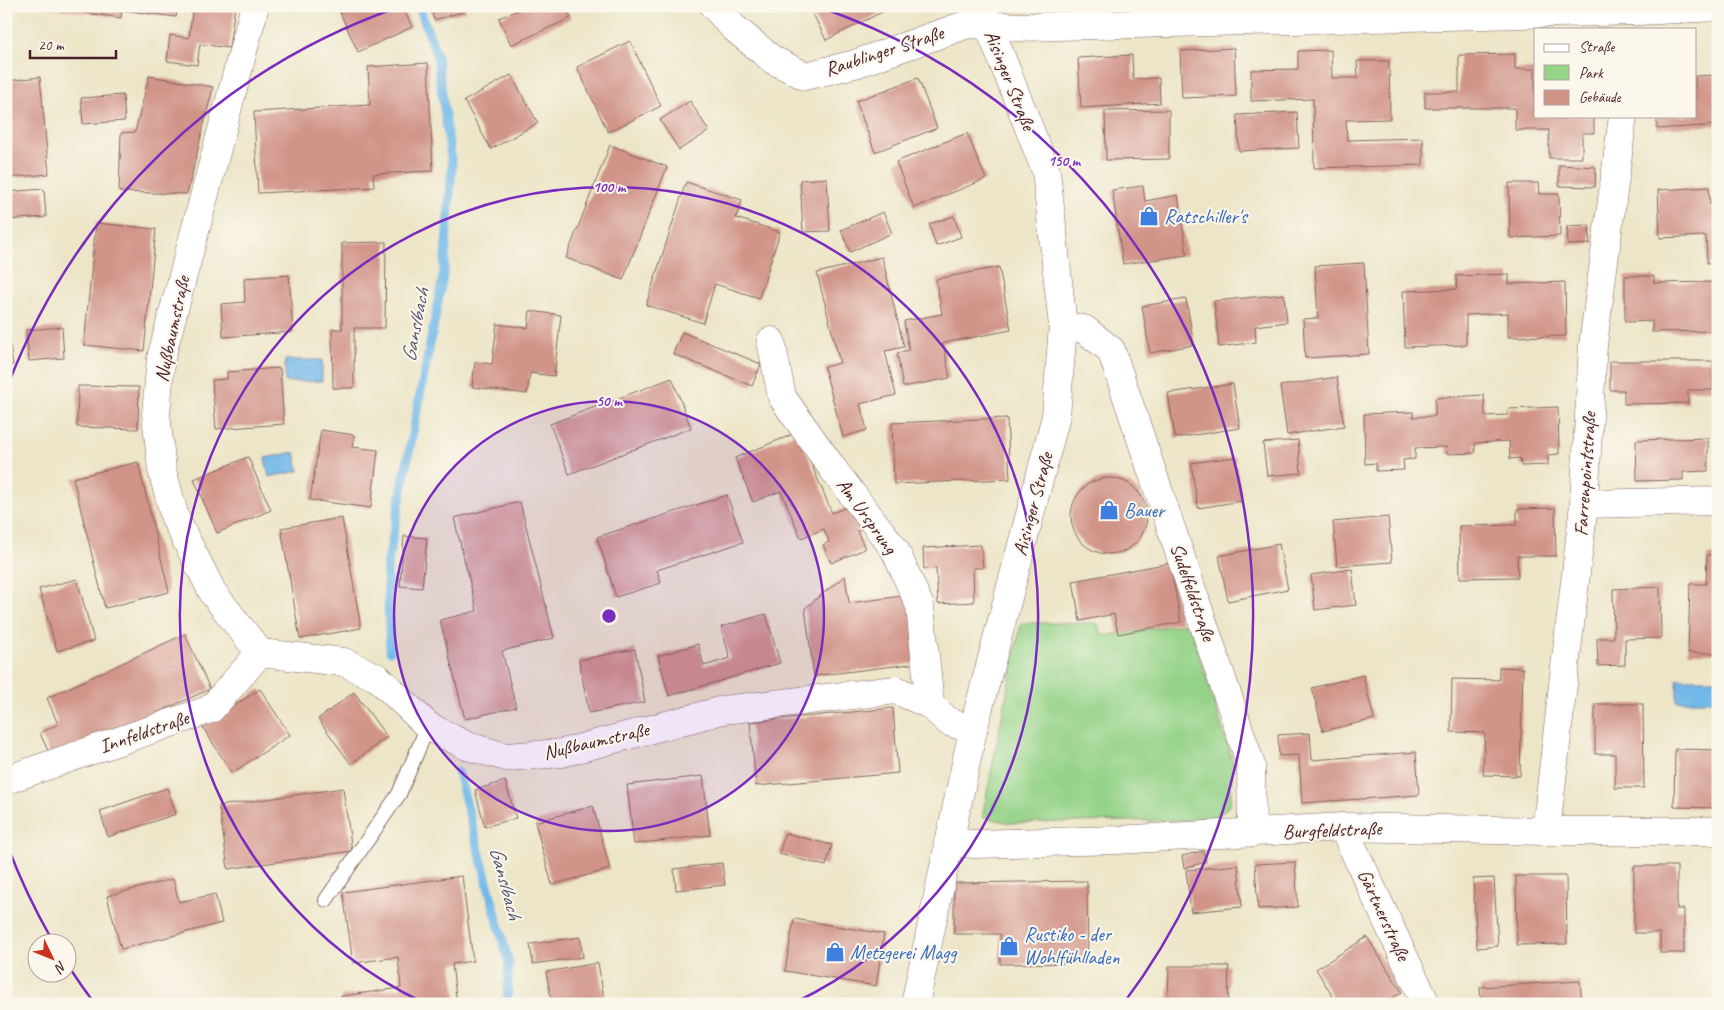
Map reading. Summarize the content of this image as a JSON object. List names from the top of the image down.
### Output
{
  "streets": {
    "street": [
      "Raublinger Straße",
      "Aisinger Straße",
      "Nußbaumstraße",
      "Farrenpointstraße",
      "Am Ursprung",
      "Sudelfeldstraße",
      "Innfeldstraße",
      "Burgfeldstraße",
      "Gärtnerstraße"
    ]
  },
  "crossings": [
    ["Raublinger Straße", "Aisinger Straße"],
    ["Aisinger Straße", "Nußbaumstraße"],
    ["Aisinger Straße", "Sudelfeldstraße"],
    ["Aisinger Straße", "Burgfeldstraße"],
    ["Nußbaumstraße", "Am Ursprung"],
    ["Nußbaumstraße", "Innfeldstraße"],
    ["Farrenpointstraße", "Burgfeldstraße"],
    ["Sudelfeldstraße", "Burgfeldstraße"],
    ["Burgfeldstraße", "Gärtnerstraße"]
  ],
  "water": ["Ganslbach"],
  "places": {
    "shop": [
      "Ratschiller's",
      "Bauer",
      "Rustiko - der Wohlfühlladen",
      "Metzgerei Magg"
    ]
  },
  "legend": ["Straße", "Park", "Gebäude"],
  "scale_bar": "20 m",
  "north": "bottom right",
  "rings": ["150 m", "100 m", "50 m"]
}
